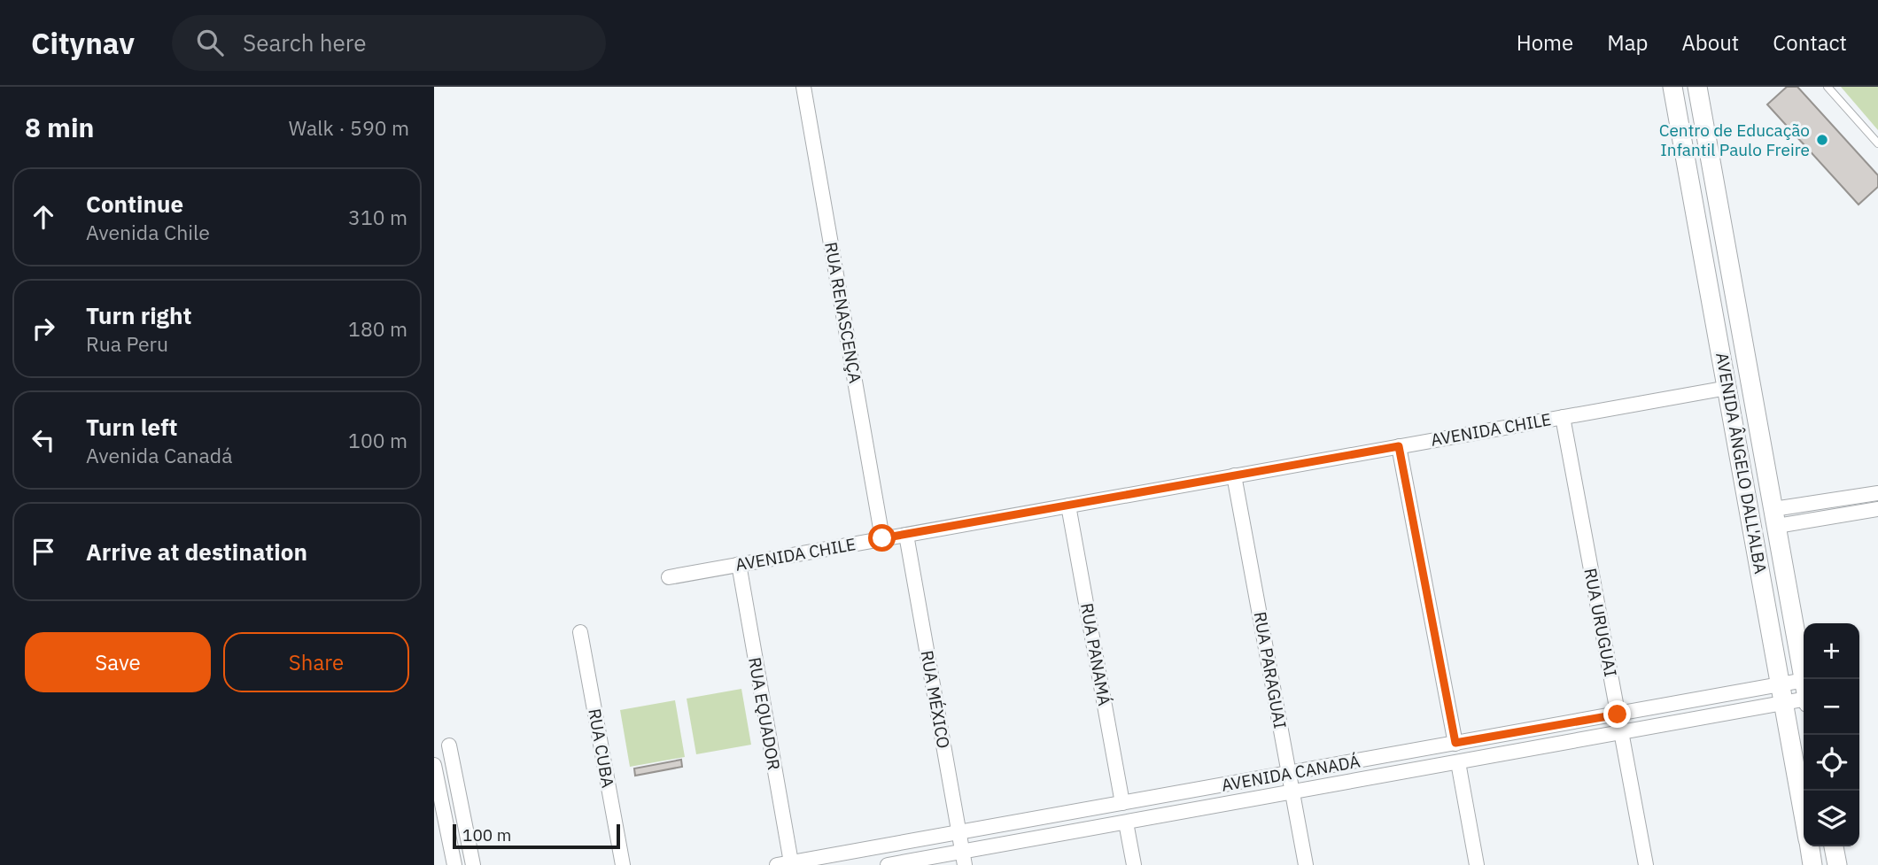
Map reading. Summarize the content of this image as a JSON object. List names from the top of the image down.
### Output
{
  "streets": {
    "main road": ["AVENIDA ÂNGELO DALL'ALBA"],
    "street": [
      "RUA RENASCENÇA",
      "AVENIDA CHILE",
      "RUA URUGUAI",
      "RUA PANAMÁ",
      "RUA PARAGUAI",
      "RUA MÉXICO",
      "RUA EQUADOR",
      "RUA CUBA",
      "AVENIDA CANADÁ"
    ]
  },
  "crossings": [
    ["RUA RENASCENÇA", "AVENIDA CHILE"],
    ["AVENIDA CHILE", "AVENIDA ÂNGELO DALL'ALBA"],
    ["AVENIDA CHILE", "RUA URUGUAI"],
    ["AVENIDA CHILE", "RUA PANAMÁ"],
    ["AVENIDA CHILE", "RUA PARAGUAI"],
    ["AVENIDA CHILE", "RUA MÉXICO"],
    ["AVENIDA CHILE", "RUA EQUADOR"],
    ["AVENIDA ÂNGELO DALL'ALBA", "AVENIDA CANADÁ"],
    ["RUA URUGUAI", "AVENIDA CANADÁ"],
    ["RUA PANAMÁ", "AVENIDA CANADÁ"],
    ["RUA PARAGUAI", "AVENIDA CANADÁ"],
    ["RUA MÉXICO", "AVENIDA CANADÁ"],
    ["RUA EQUADOR", "AVENIDA CANADÁ"]
  ],
  "places": ["Centro de Educação Infantil Paulo Freire"],
  "scale_bar": "100 m",
  "page": {
    "header": "Citynav",
    "search": "Search here",
    "nav": [
      "Home",
      "Map",
      "About",
      "Contact"
    ],
    "heading": ["8 min", "Walk · 590 m"],
    "list": [
      ["Continue", "Avenida Chile", "310 m"],
      ["Turn right", "Rua Peru", "180 m"],
      ["Turn left", "Avenida Canadá", "100 m"],
      "Arrive at destination"
    ],
    "buttons": ["Save", "Share"],
    "map_buttons": ["+", "−"],
    "scale": "100 m"
  }
}
